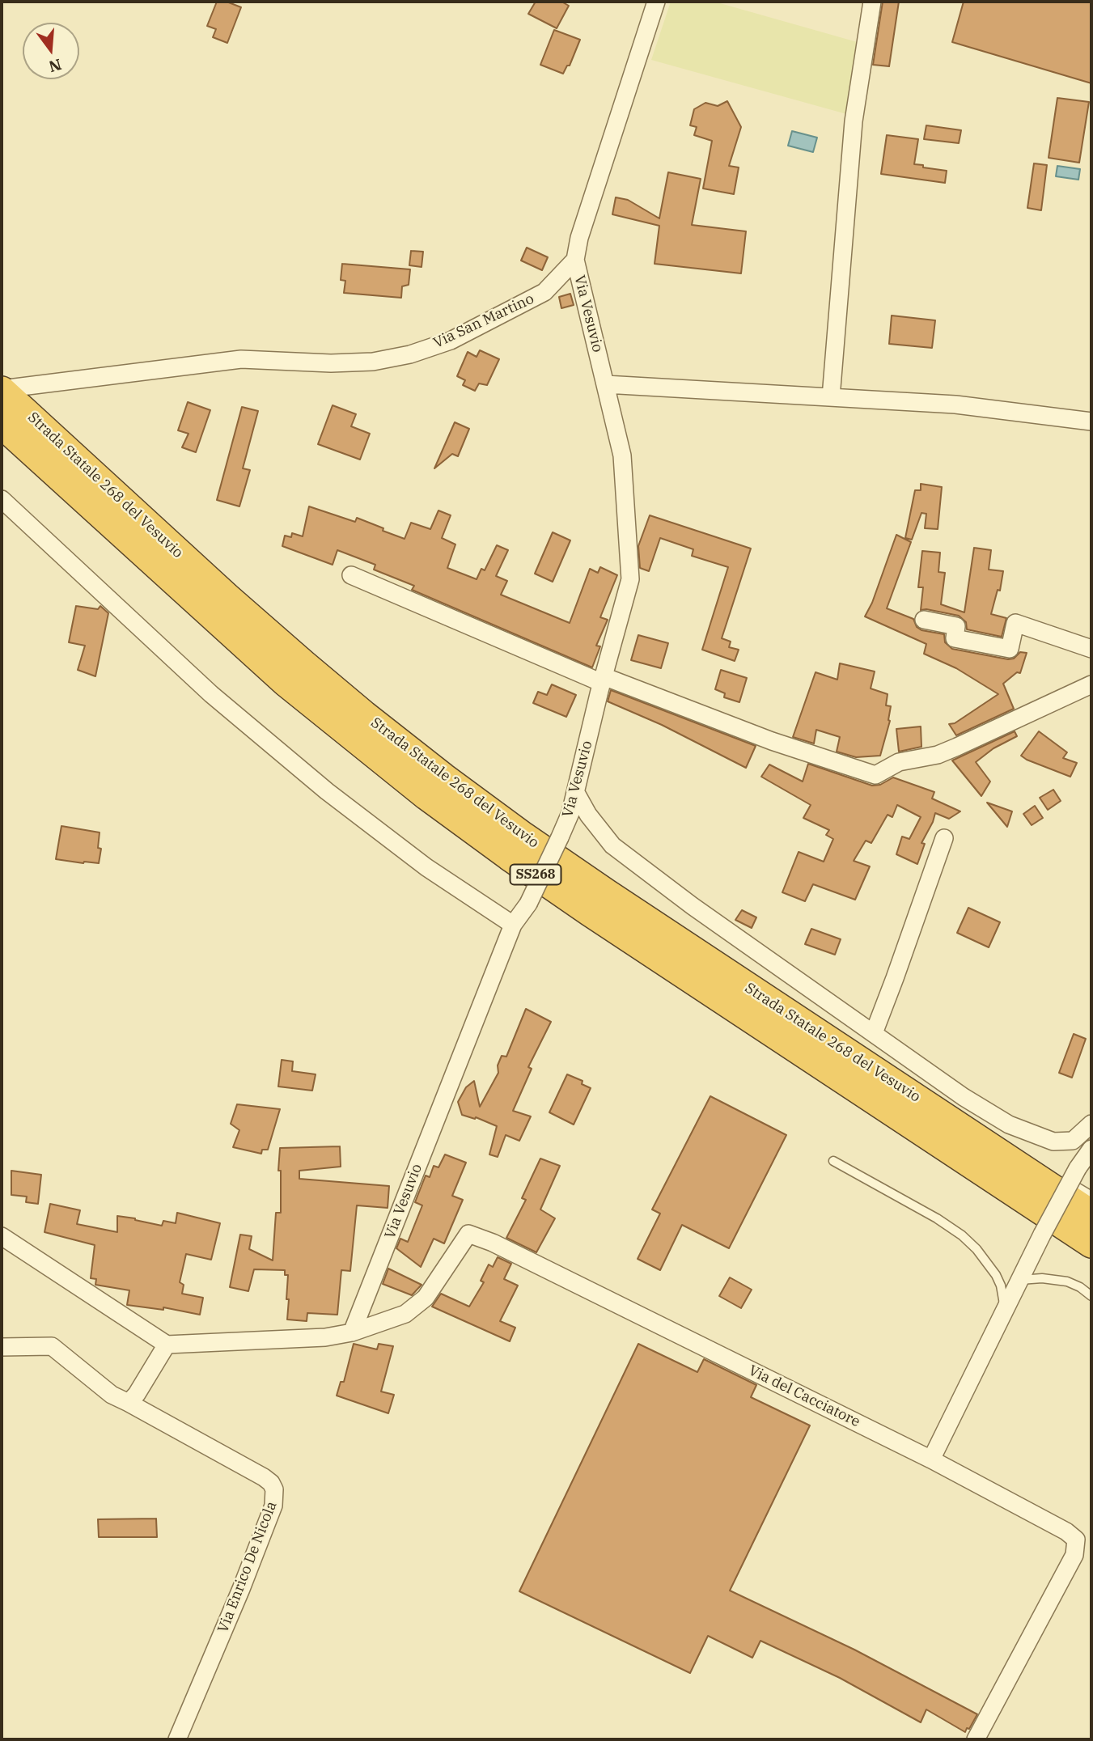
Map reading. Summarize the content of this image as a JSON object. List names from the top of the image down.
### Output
{
  "streets": {
    "highway": ["Strada Statale 268 del Vesuvio", "SS268"],
    "street": [
      "Via Vesuvio",
      "Via San Martino",
      "Via del Cacciatore",
      "Via Enrico De Nicola"
    ]
  },
  "crossings": [
    ["Via Vesuvio", "Via San Martino"],
    ["Via Vesuvio", "Via del Cacciatore"],
    ["Via San Martino", "Strada Statale 268 del Vesuvio"]
  ],
  "north": "bottom"
}
